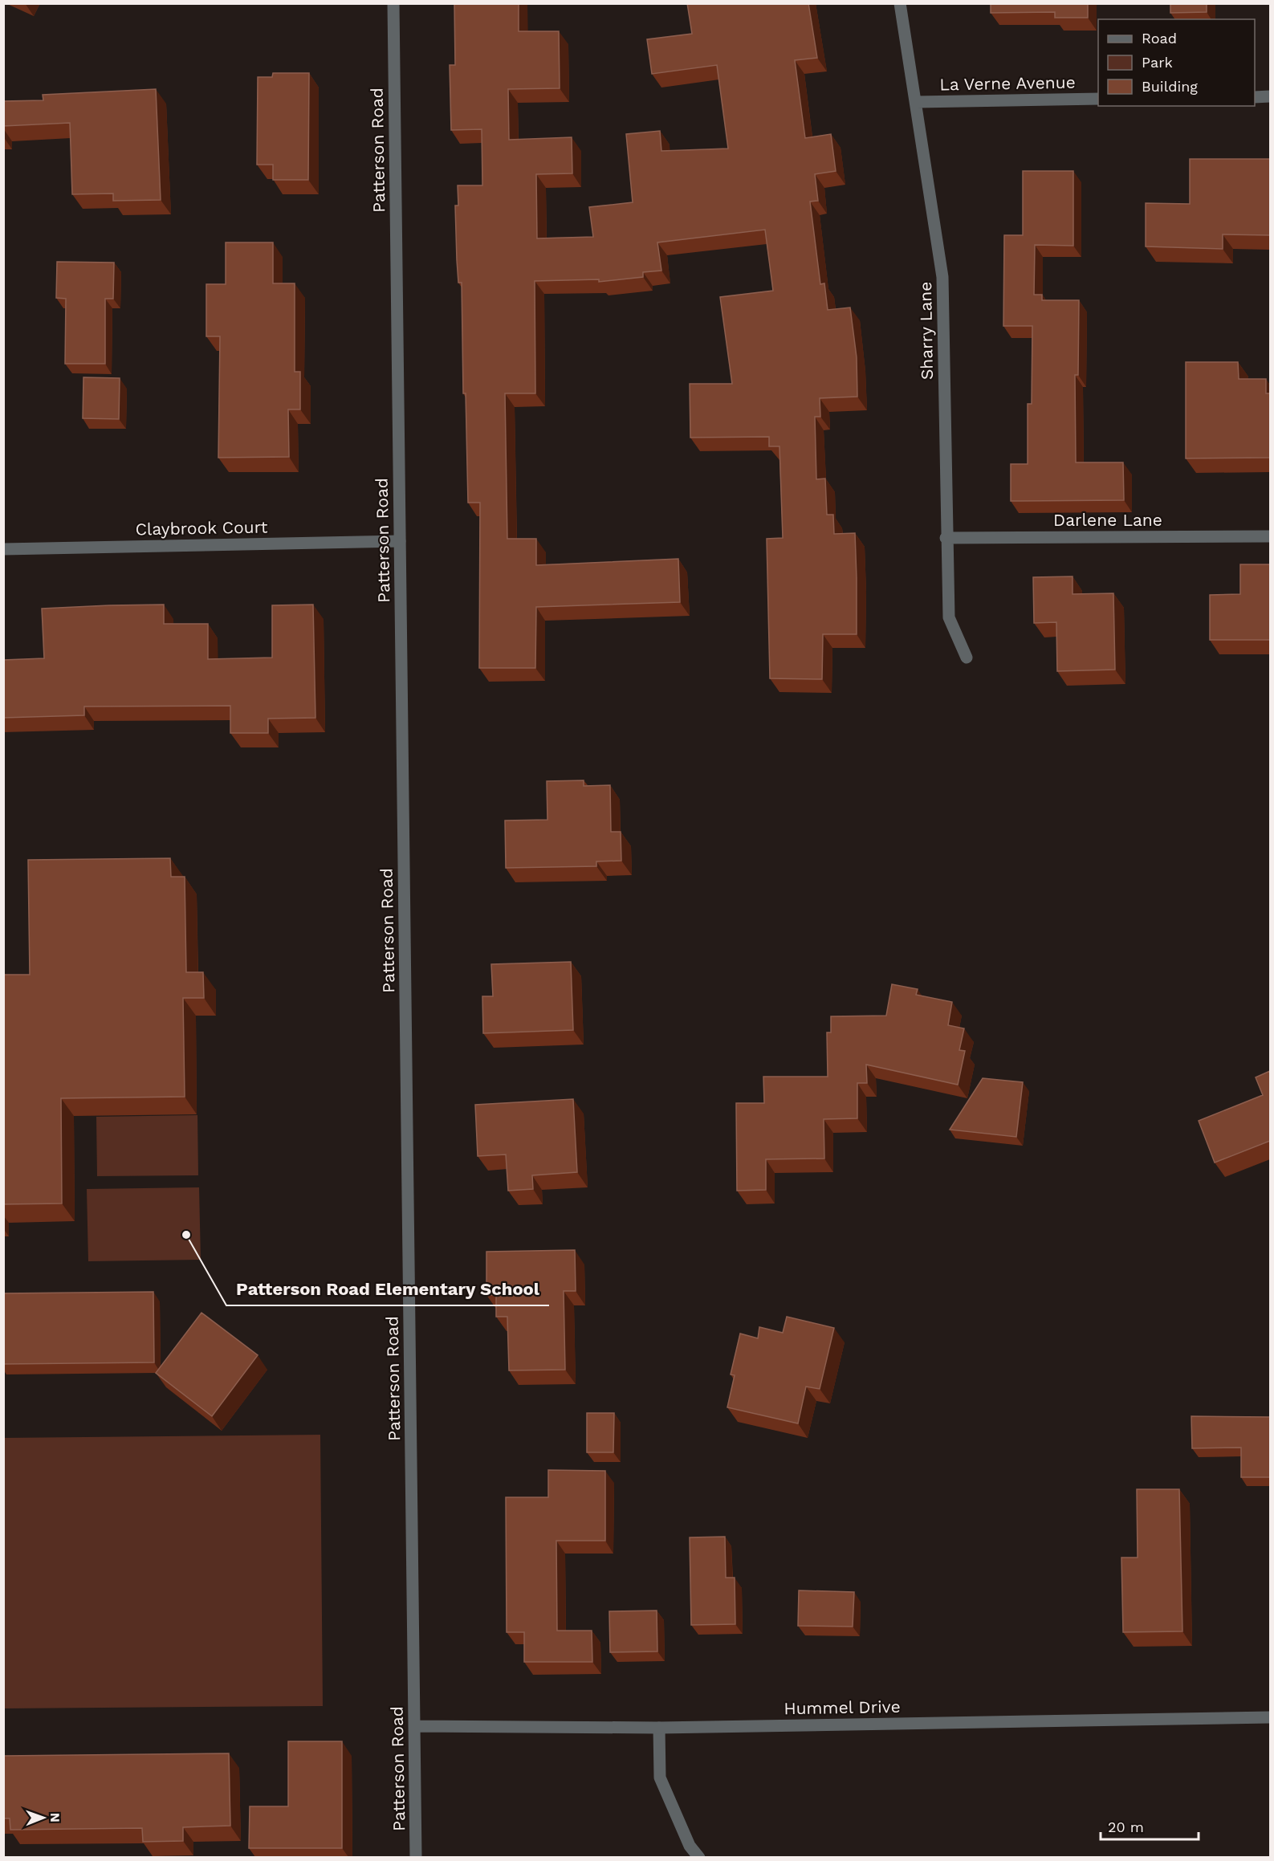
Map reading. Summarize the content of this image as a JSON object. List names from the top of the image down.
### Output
{
  "streets": {
    "street": [
      "La Verne Avenue",
      "Patterson Road",
      "Sharry Lane",
      "Darlene Lane",
      "Claybrook Court",
      "Hummel Drive"
    ]
  },
  "crossings": [
    ["La Verne Avenue", "Sharry Lane"],
    ["Patterson Road", "Claybrook Court"],
    ["Patterson Road", "Hummel Drive"],
    ["Sharry Lane", "Darlene Lane"]
  ],
  "places": ["Patterson Road Elementary School"],
  "legend": ["Road", "Park", "Building"],
  "scale_bar": "20 m",
  "north": "right"
}
